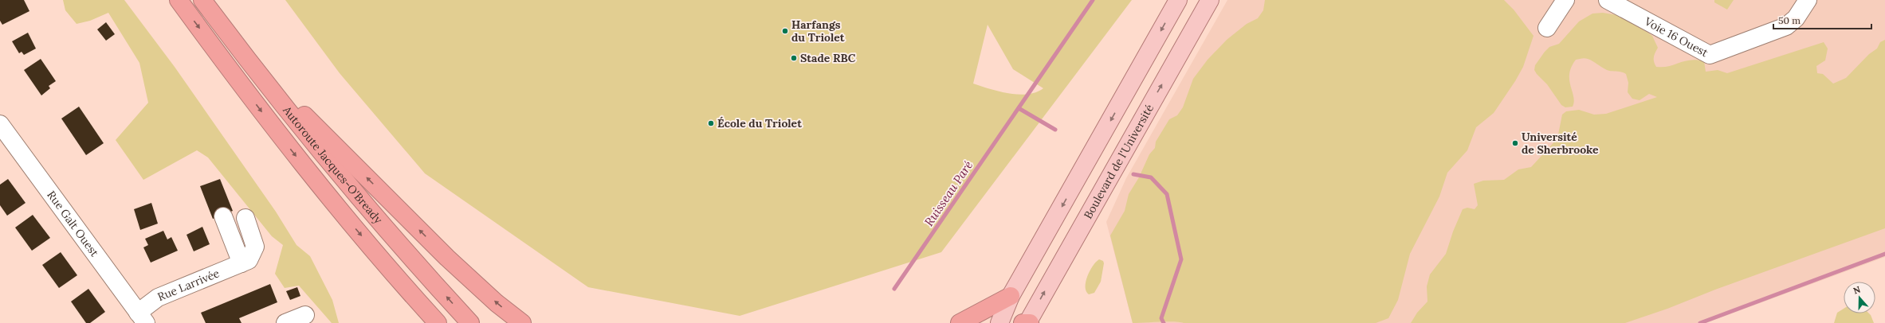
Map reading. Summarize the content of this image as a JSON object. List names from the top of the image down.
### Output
{
  "streets": {
    "highway": ["Autoroute Jacques-O'Bready"],
    "main road": ["Boulevard de l'Université"],
    "street": ["Voie 16 Ouest", "Rue Galt Ouest", "Rue Larrivée"]
  },
  "crossings": [
    ["Rue Galt Ouest", "Rue Larrivée"]
  ],
  "water": ["Ruisseau Paré"],
  "places": [
    "Harfangs du Triolet",
    "Stade RBC",
    "École du Triolet",
    "Université de Sherbrooke"
  ],
  "scale_bar": "50 m",
  "north": "top"
}
